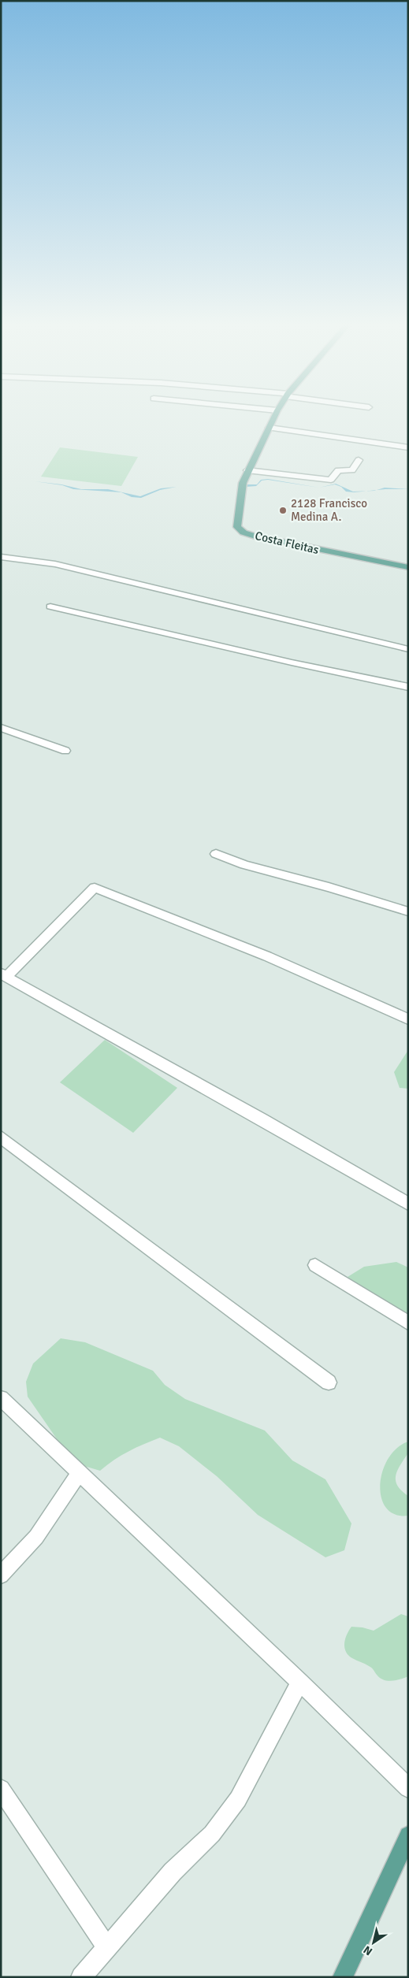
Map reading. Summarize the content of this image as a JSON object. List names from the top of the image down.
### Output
{
  "streets": {
    "main road": ["Costa Fleitas"]
  },
  "places": ["2128 Francisco Medina A."],
  "north": "bottom left"
}
